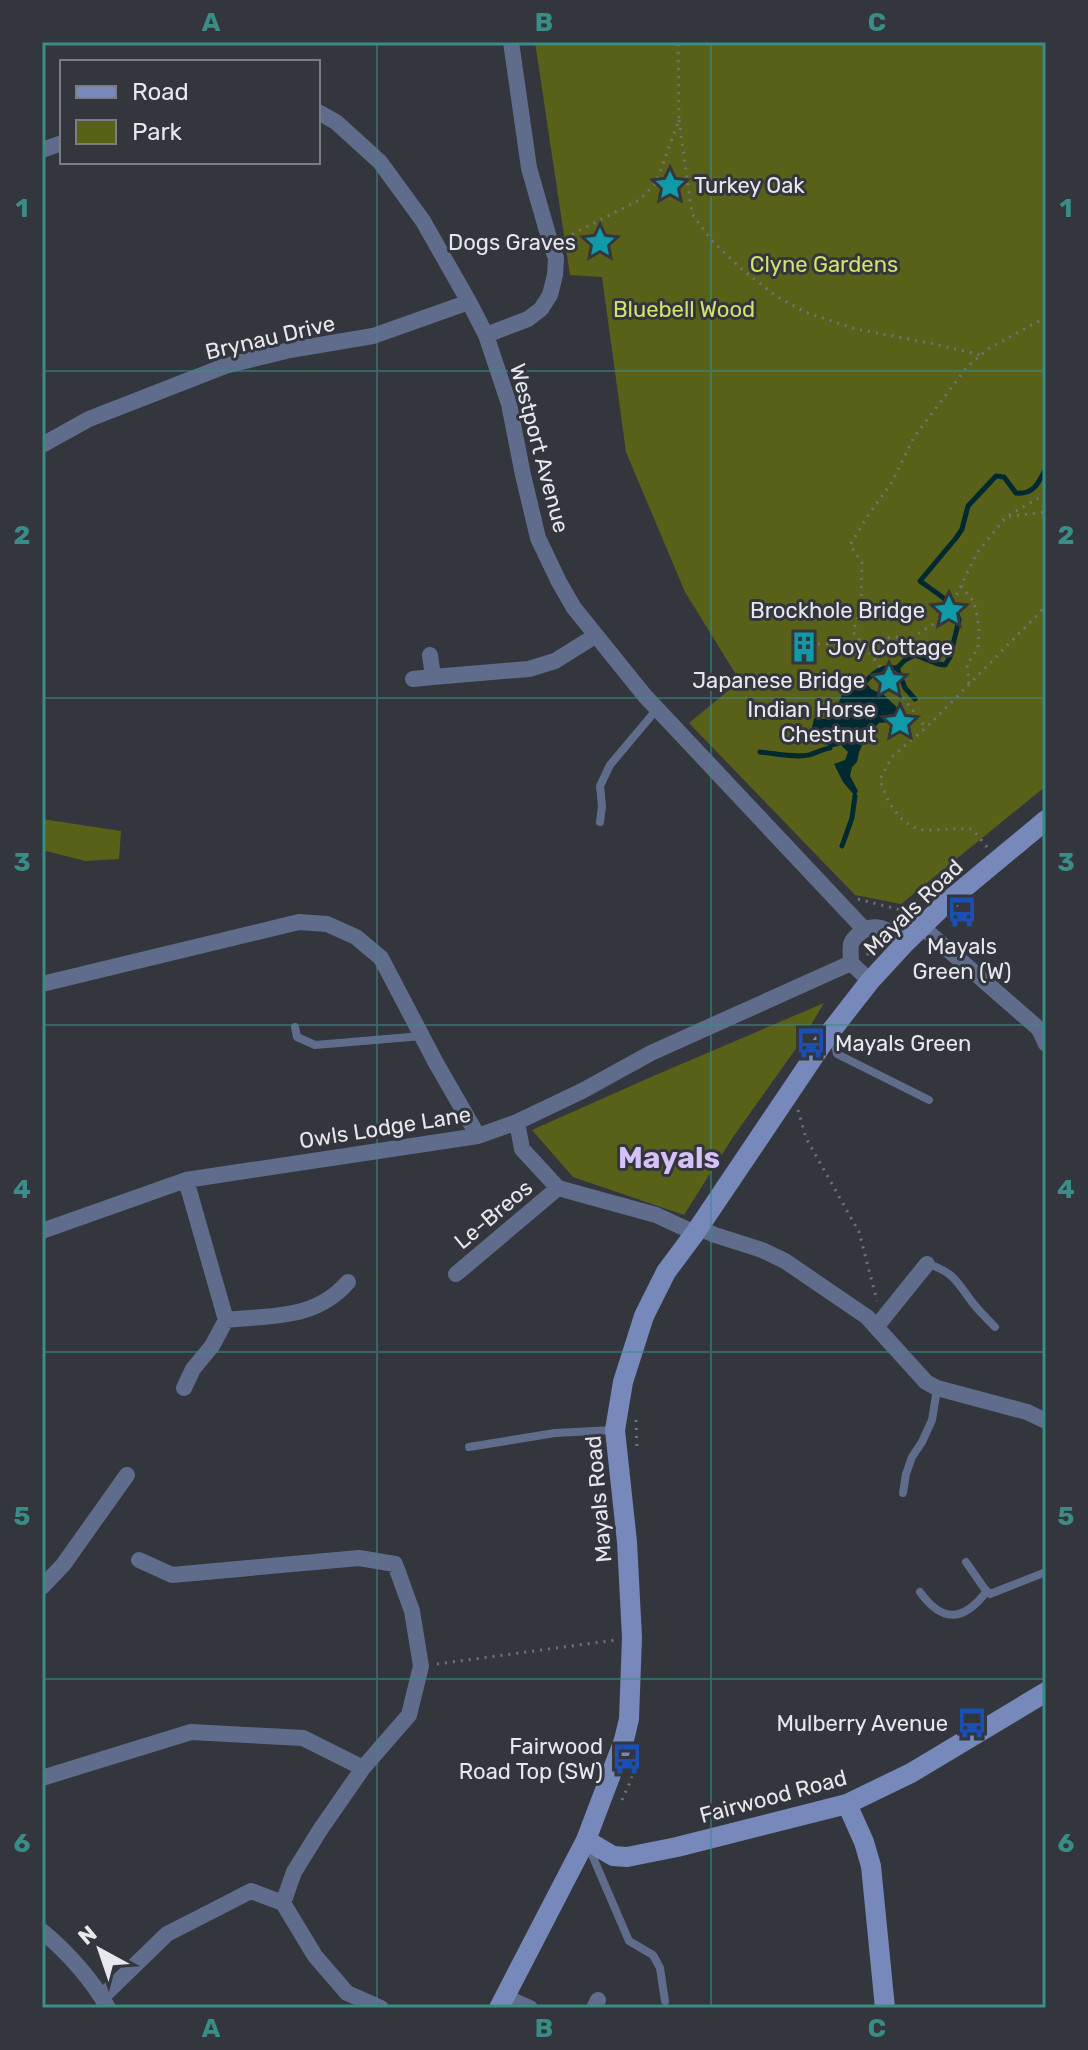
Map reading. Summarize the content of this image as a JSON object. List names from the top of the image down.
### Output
{
  "streets": {
    "main road": ["Mayals Road", "Fairwood Road"],
    "street": [
      "Brynau Drive",
      "Westport Avenue",
      "Owls Lodge Lane",
      "Le-Breos"
    ]
  },
  "crossings": [
    ["Brynau Drive", "Westport Avenue"],
    ["Mayals Road", "Fairwood Road"]
  ],
  "districts": ["Mayals"],
  "parks": ["Clyne Gardens", "Bluebell Wood"],
  "places": {
    "place": [
      "Turkey Oak",
      "Dogs Graves",
      "Brockhole Bridge",
      "Japanese Bridge",
      "Indian Horse Chestnut"
    ],
    "building": ["Joy Cottage"],
    "bus stop": [
      "Mayals Green (W)",
      "Mayals Green",
      "Mulberry Avenue",
      "Fairwood Road Top (SW)"
    ]
  },
  "legend": ["Road", "Park"],
  "north": "top left",
  "grid": {
    "columns": ["A", "B", "C"],
    "rows": [
      "1",
      "2",
      "3",
      "4",
      "5",
      "6"
    ]
  }
}
